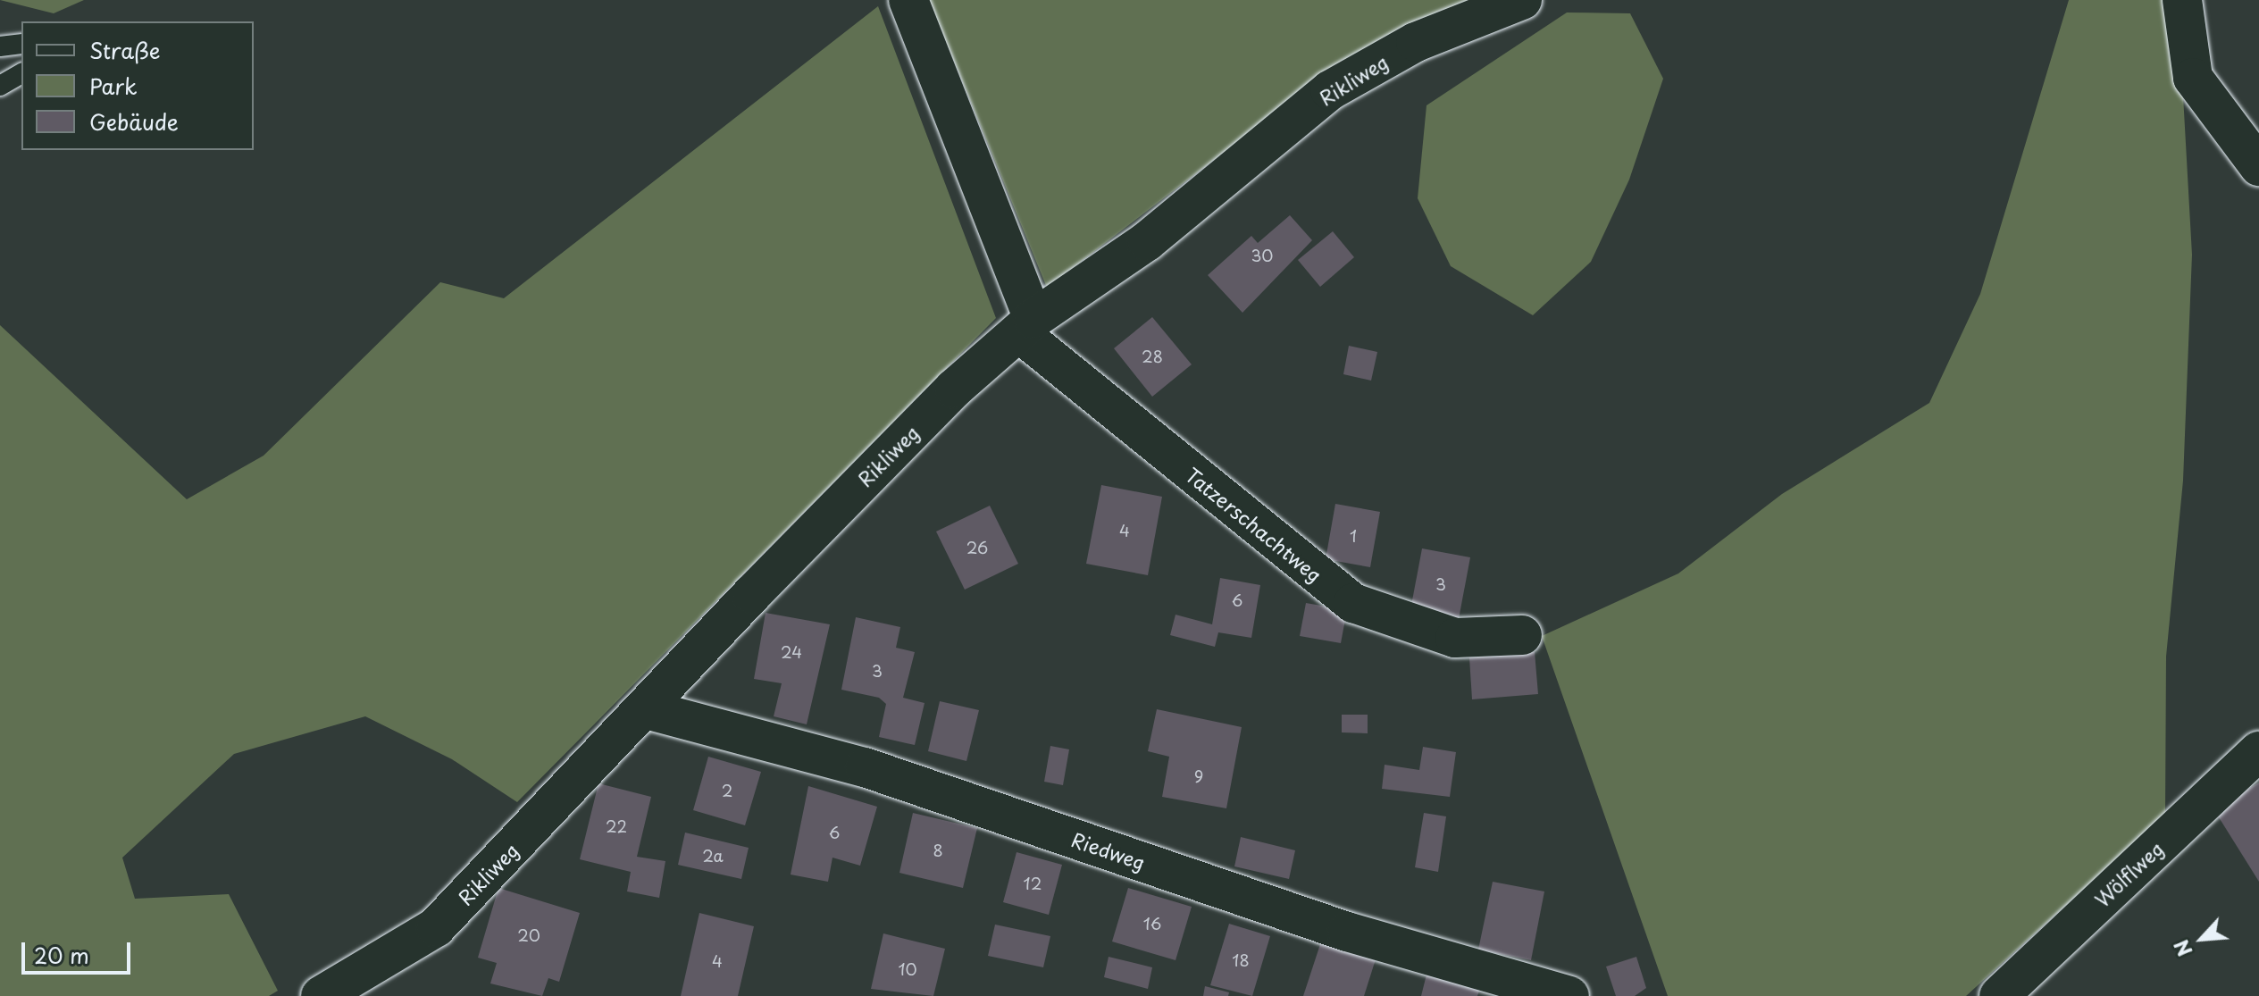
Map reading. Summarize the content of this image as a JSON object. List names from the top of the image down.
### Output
{
  "streets": {
    "street": [
      "Rikliweg",
      "Tatzerschachtweg",
      "Riedweg",
      "Wölflweg"
    ]
  },
  "crossings": [
    ["Rikliweg", "Tatzerschachtweg"],
    ["Rikliweg", "Riedweg"]
  ],
  "house_numbers": [
    "30",
    "28",
    "4",
    "1",
    "26",
    "3",
    "6",
    "24",
    "3",
    "9",
    "2",
    "22",
    "6",
    "8",
    "2a",
    "12",
    "16",
    "20",
    "18",
    "4",
    "10"
  ],
  "legend": ["Straße", "Park", "Gebäude"],
  "scale_bar": "20 m",
  "north": "bottom left"
}
